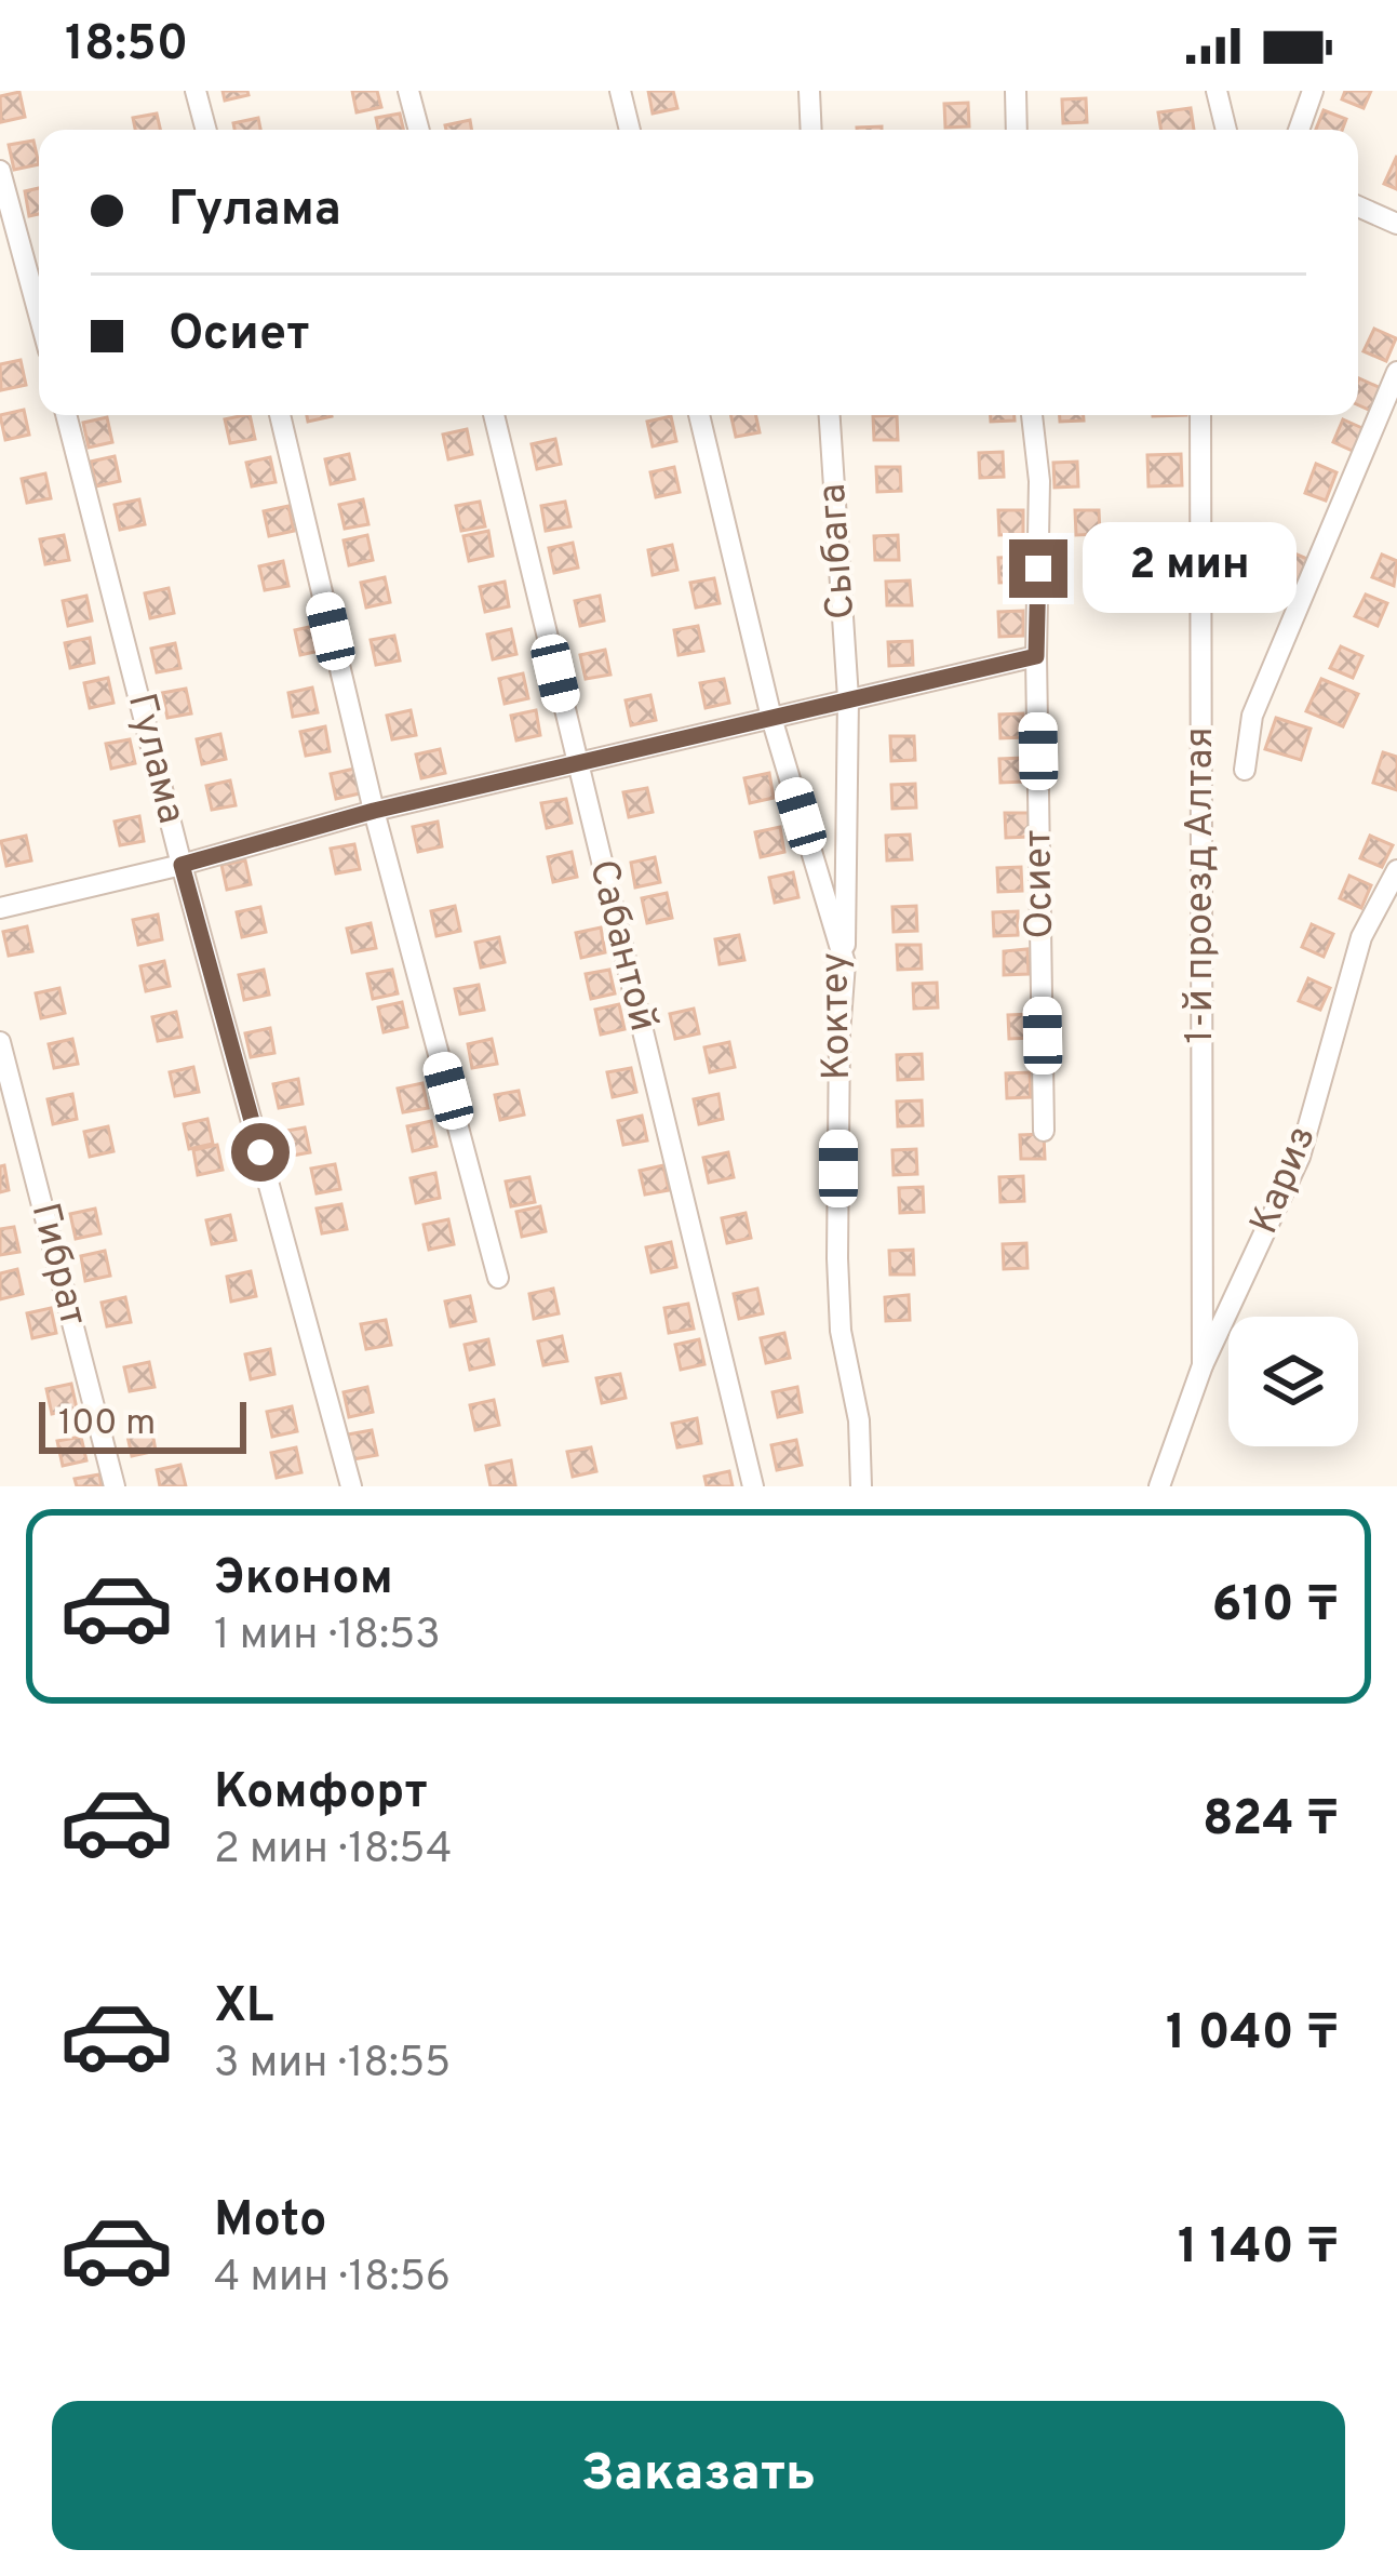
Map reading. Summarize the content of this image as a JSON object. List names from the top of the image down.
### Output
{
  "streets": {
    "street": [
      "Сыбага",
      "Гулама",
      "Осиет",
      "1-й проезд Алтая",
      "Сабантой",
      "Коктеу",
      "Кариз",
      "Гибрат"
    ]
  },
  "crossings": [
    ["Сыбага", "Коктеу"],
    ["1-й проезд Алтая", "Кариз"]
  ],
  "scale_bar": "100 m",
  "page": {
    "status": "18:50",
    "banner": ["Гулама", "Осиет"],
    "bubble": "2 мин",
    "scale": "100 m",
    "list": [
      {
        "name": "Эконом",
        "note": "1 мин · 18:53",
        "value": "610 ₸"
      },
      {
        "name": "Комфорт",
        "note": "2 мин · 18:54",
        "value": "824 ₸"
      },
      {
        "name": "XL",
        "note": "3 мин · 18:55",
        "value": "1 040 ₸"
      },
      {
        "name": "Moto",
        "note": "4 мин · 18:56",
        "value": "1 140 ₸"
      }
    ],
    "buttons": "Заказать"
  }
}
